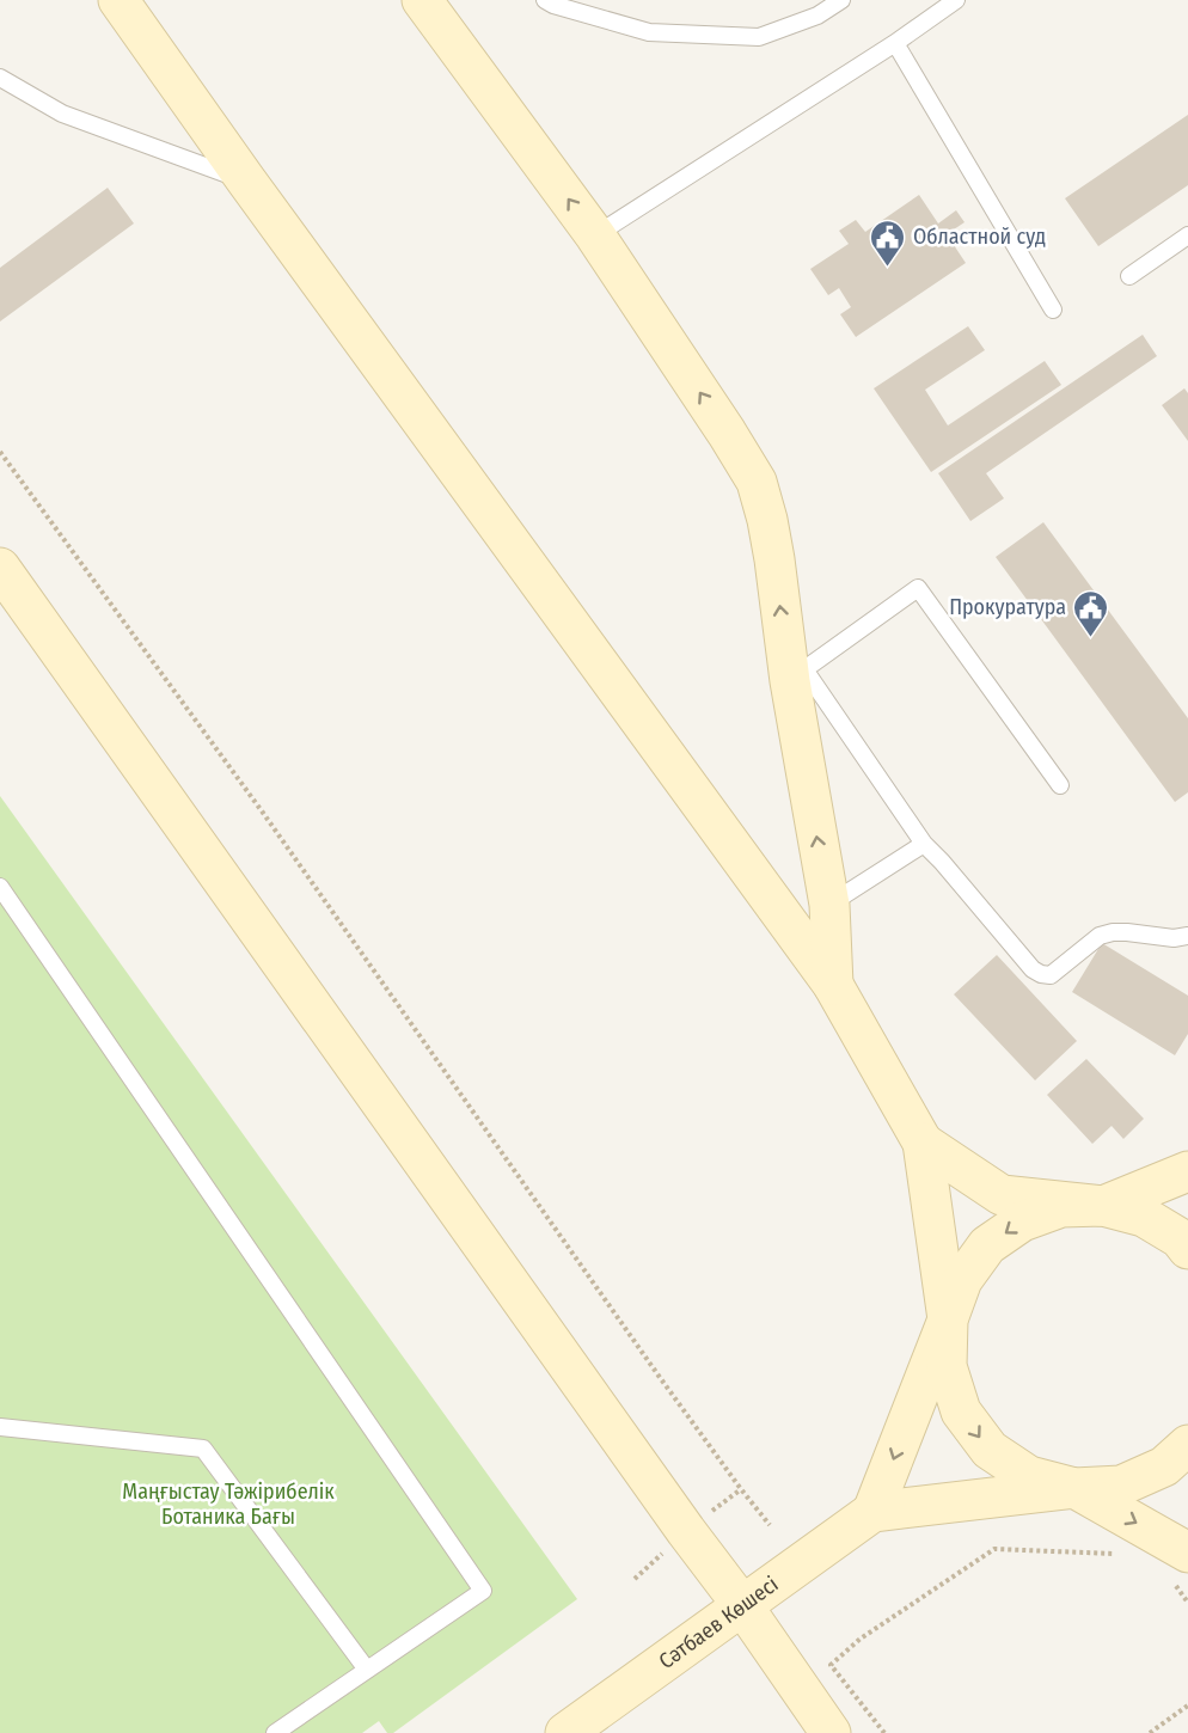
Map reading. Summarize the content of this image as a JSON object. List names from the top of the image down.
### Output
{
  "streets": {
    "main road": ["Сәтбаев Көшесі"]
  },
  "parks": ["Маңғыстау Тәжірибелік Ботаника Бағы"],
  "places": {
    "public building": ["Областной суд", "Прокуратура"]
  }
}
